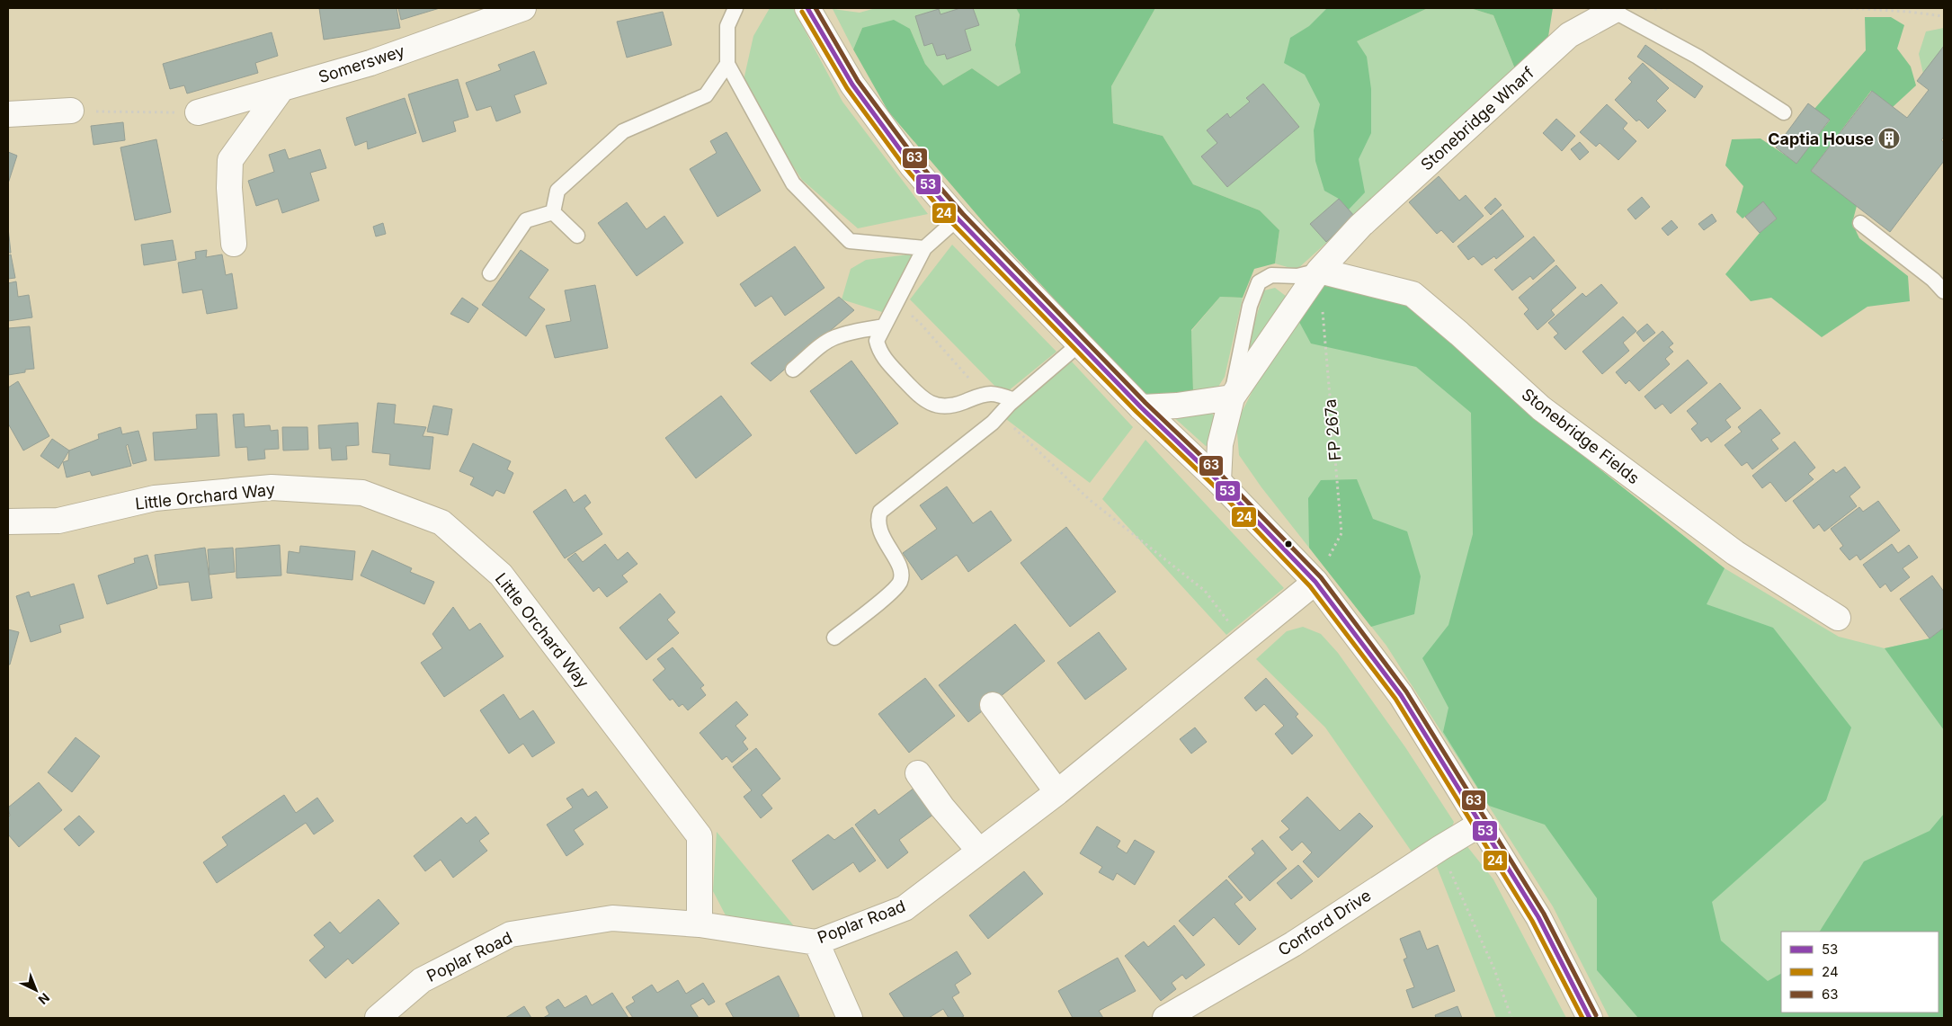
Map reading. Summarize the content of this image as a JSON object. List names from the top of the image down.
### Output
{
  "streets": {
    "street": [
      "Somerswey",
      "Stonebridge Wharf",
      "Stonebridge Fields",
      "Little Orchard Way",
      "Poplar Road",
      "Conford Drive"
    ],
    "path": ["FP 267a"]
  },
  "crossings": [
    ["Stonebridge Wharf", "FP 267a"],
    ["Stonebridge Wharf", "Stonebridge Fields"],
    ["FP 267a", "Stonebridge Fields"],
    ["FP 267a", "Poplar Road"],
    ["Little Orchard Way", "Poplar Road"]
  ],
  "places": {
    "building": ["Captia House"]
  },
  "lines": ["transit line 53", "transit line 63", "transit line 24"],
  "legend": ["53", "24", "63"],
  "north": "bottom right"
}
